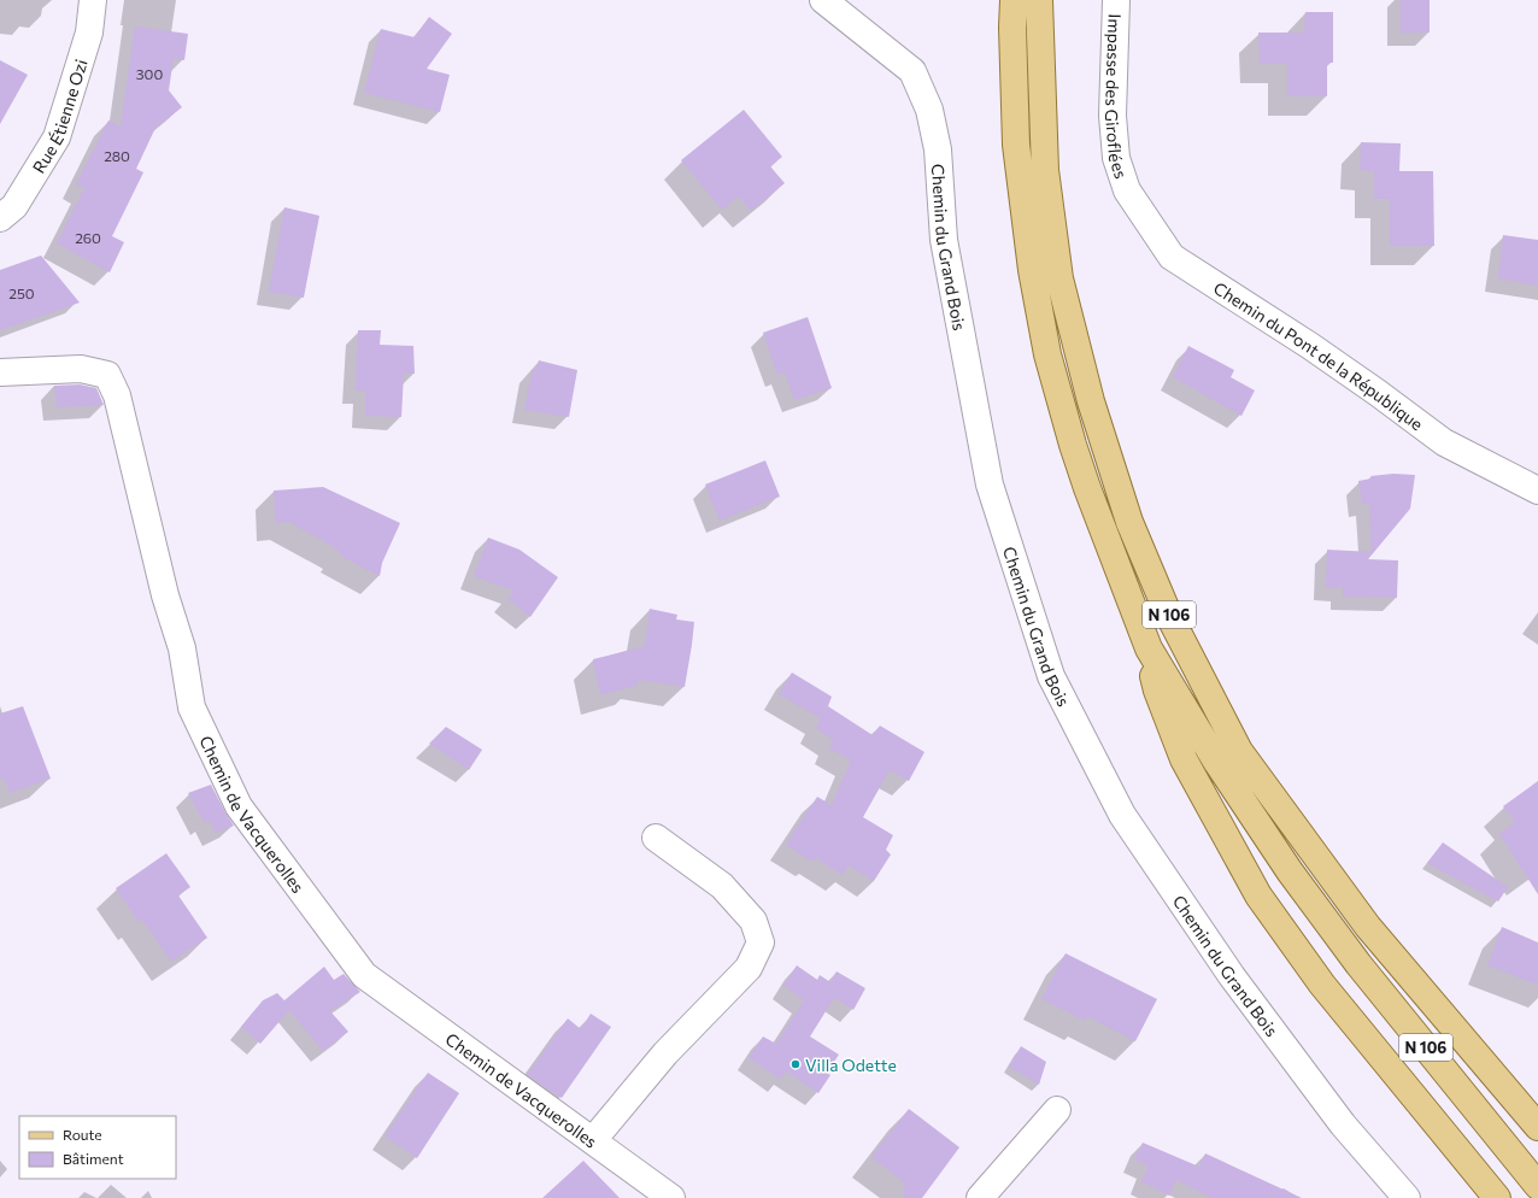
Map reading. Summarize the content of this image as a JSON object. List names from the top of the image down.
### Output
{
  "streets": {
    "main road": ["N 106"],
    "street": [
      "Impasse des Giroflées",
      "Rue Étienne Ozi",
      "Chemin du Grand Bois",
      "Chemin du Pont de la République",
      "Chemin de Vacquerolles"
    ]
  },
  "crossings": [
    ["Impasse des Giroflées", "Chemin du Pont de la République"]
  ],
  "places": ["Villa Odette"],
  "house_numbers": [
    "300",
    "280",
    "260",
    "250"
  ],
  "legend": ["Route", "Bâtiment"]
}
